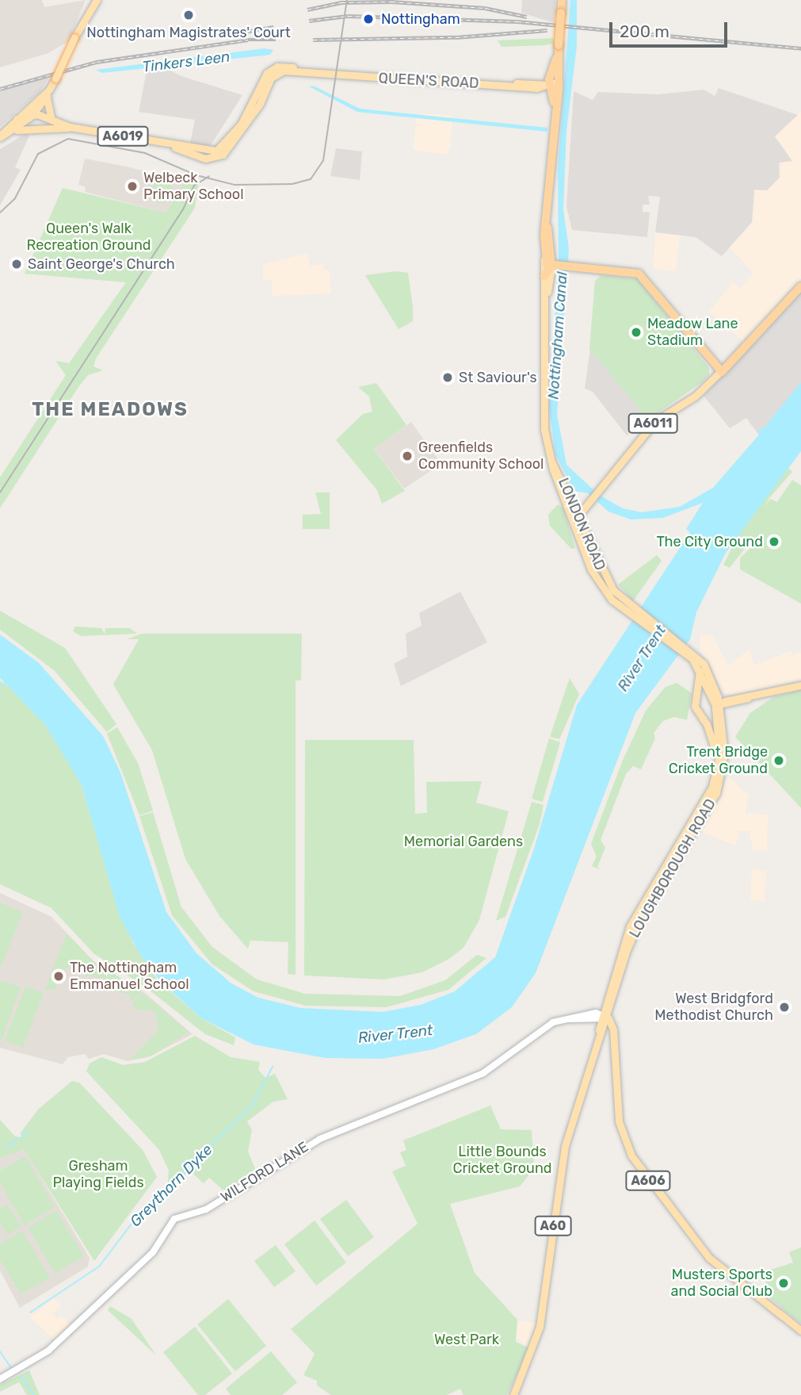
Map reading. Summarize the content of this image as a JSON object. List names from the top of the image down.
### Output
{
  "streets": {
    "highway": ["A6011", "LONDON ROAD"],
    "main road": [
      "QUEEN'S ROAD",
      "A6019",
      "LOUGHBOROUGH ROAD",
      "WILFORD LANE",
      "A606",
      "A60"
    ]
  },
  "crossings": [
    ["QUEEN'S ROAD", "A6019"],
    ["QUEEN'S ROAD", "LONDON ROAD"],
    ["A6011", "LONDON ROAD"],
    ["LONDON ROAD", "LOUGHBOROUGH ROAD"],
    ["LOUGHBOROUGH ROAD", "WILFORD LANE"],
    ["LOUGHBOROUGH ROAD", "A606"],
    ["WILFORD LANE", "A606"]
  ],
  "districts": ["THE MEADOWS"],
  "water": [
    "Tinkers Leen",
    "Nottingham Canal",
    "River Trent",
    "Greythorn Dyke"
  ],
  "parks": [
    "Queen's Walk Recreation Ground",
    "Memorial Gardens",
    "Little Bounds Cricket Ground",
    "Gresham Playing Fields",
    "West Park"
  ],
  "places": [
    "Nottingham Magistrates' Court",
    "Nottingham",
    "Welbeck Primary School",
    "Saint George's Church",
    "Meadow Lane Stadium",
    "St Saviour's",
    "Greenfields Community School",
    "The City Ground",
    "Trent Bridge Cricket Ground",
    "The Nottingham Emmanuel School",
    "West Bridgford Methodist Church",
    "Musters Sports and Social Club"
  ],
  "scale_bar": "200 m"
}
